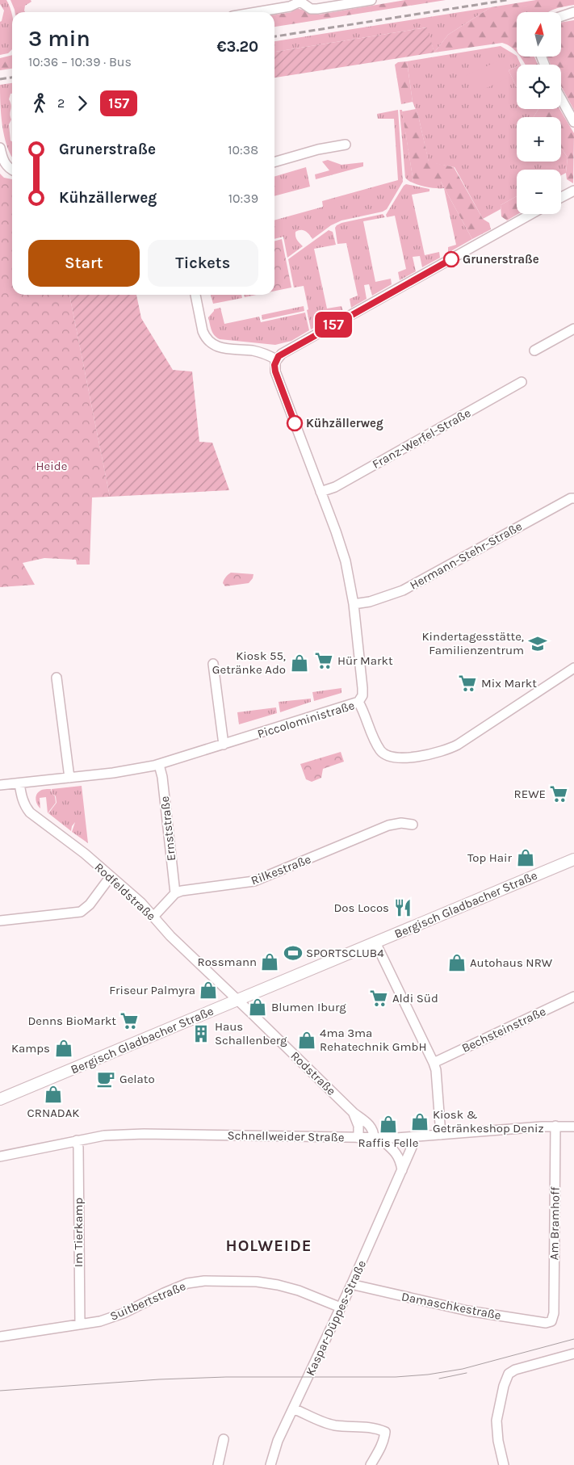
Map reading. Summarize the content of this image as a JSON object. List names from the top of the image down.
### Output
{
  "streets": {
    "main road": ["Bergisch Gladbacher Straße"],
    "street": [
      "Franz-Werfel-Straße",
      "Hermann-Stehr-Straße",
      "Piccoloministraße",
      "Ernststraße",
      "Rilkestraße",
      "Rodfeldstraße",
      "Bechsteinstraße",
      "Rodstraße",
      "Schnellweider Straße",
      "Am Bramhoff",
      "Im Tierkamp",
      "Suitbertstraße",
      "Damaschkestraße",
      "Kaspar-Düppes-Straße"
    ]
  },
  "crossings": [
    ["Piccoloministraße", "Ernststraße"],
    ["Piccoloministraße", "Rodfeldstraße"],
    ["Ernststraße", "Rilkestraße"],
    ["Rodfeldstraße", "Bergisch Gladbacher Straße"],
    ["Rodfeldstraße", "Rodstraße"],
    ["Bergisch Gladbacher Straße", "Rodstraße"],
    ["Rodstraße", "Schnellweider Straße"],
    ["Schnellweider Straße", "Am Bramhoff"],
    ["Schnellweider Straße", "Im Tierkamp"],
    ["Schnellweider Straße", "Kaspar-Düppes-Straße"],
    ["Am Bramhoff", "Damaschkestraße"],
    ["Im Tierkamp", "Suitbertstraße"],
    ["Suitbertstraße", "Kaspar-Düppes-Straße"],
    ["Damaschkestraße", "Kaspar-Düppes-Straße"]
  ],
  "districts": ["HOLWEIDE"],
  "parks": ["Heide"],
  "places": {
    "other": ["Grunerstraße", "Kühzällerweg"],
    "school or university": ["Kindertagesstätte, Familienzentrum"],
    "supermarket": [
      "Hür Markt",
      "Mix Markt",
      "REWE",
      "Aldi Süd",
      "Denns BioMarkt"
    ],
    "shop": [
      "Kiosk 55, Getränke Ado",
      "Top Hair",
      "Rossmann",
      "Autohaus NRW",
      "Friseur Palmyra",
      "Blumen Iburg",
      "4ma 3ma Rehatechnik GmbH",
      "Kamps",
      "CRNADAK",
      "Kiosk & Getränkeshop Deniz",
      "Raffis Felle"
    ],
    "restaurant": ["Dos Locos"],
    "sports": ["SPORTSCLUB4"],
    "building": ["Haus Schallenberg"],
    "cafe": ["Gelato"]
  },
  "lines": ["bus line 157"],
  "north": "top",
  "page": {
    "on_map": "157",
    "map_buttons": ["+", "−"],
    "heading": ["3 min", "10:36 – 10:39 · Bus", "€3.20"],
    "legs": ["2", "157"],
    "list": [
      {
        "name": "Grunerstraße",
        "value": "10:38"
      },
      {
        "name": "Kühzällerweg",
        "value": "10:39"
      }
    ],
    "buttons": ["Start", "Tickets"]
  }
}
